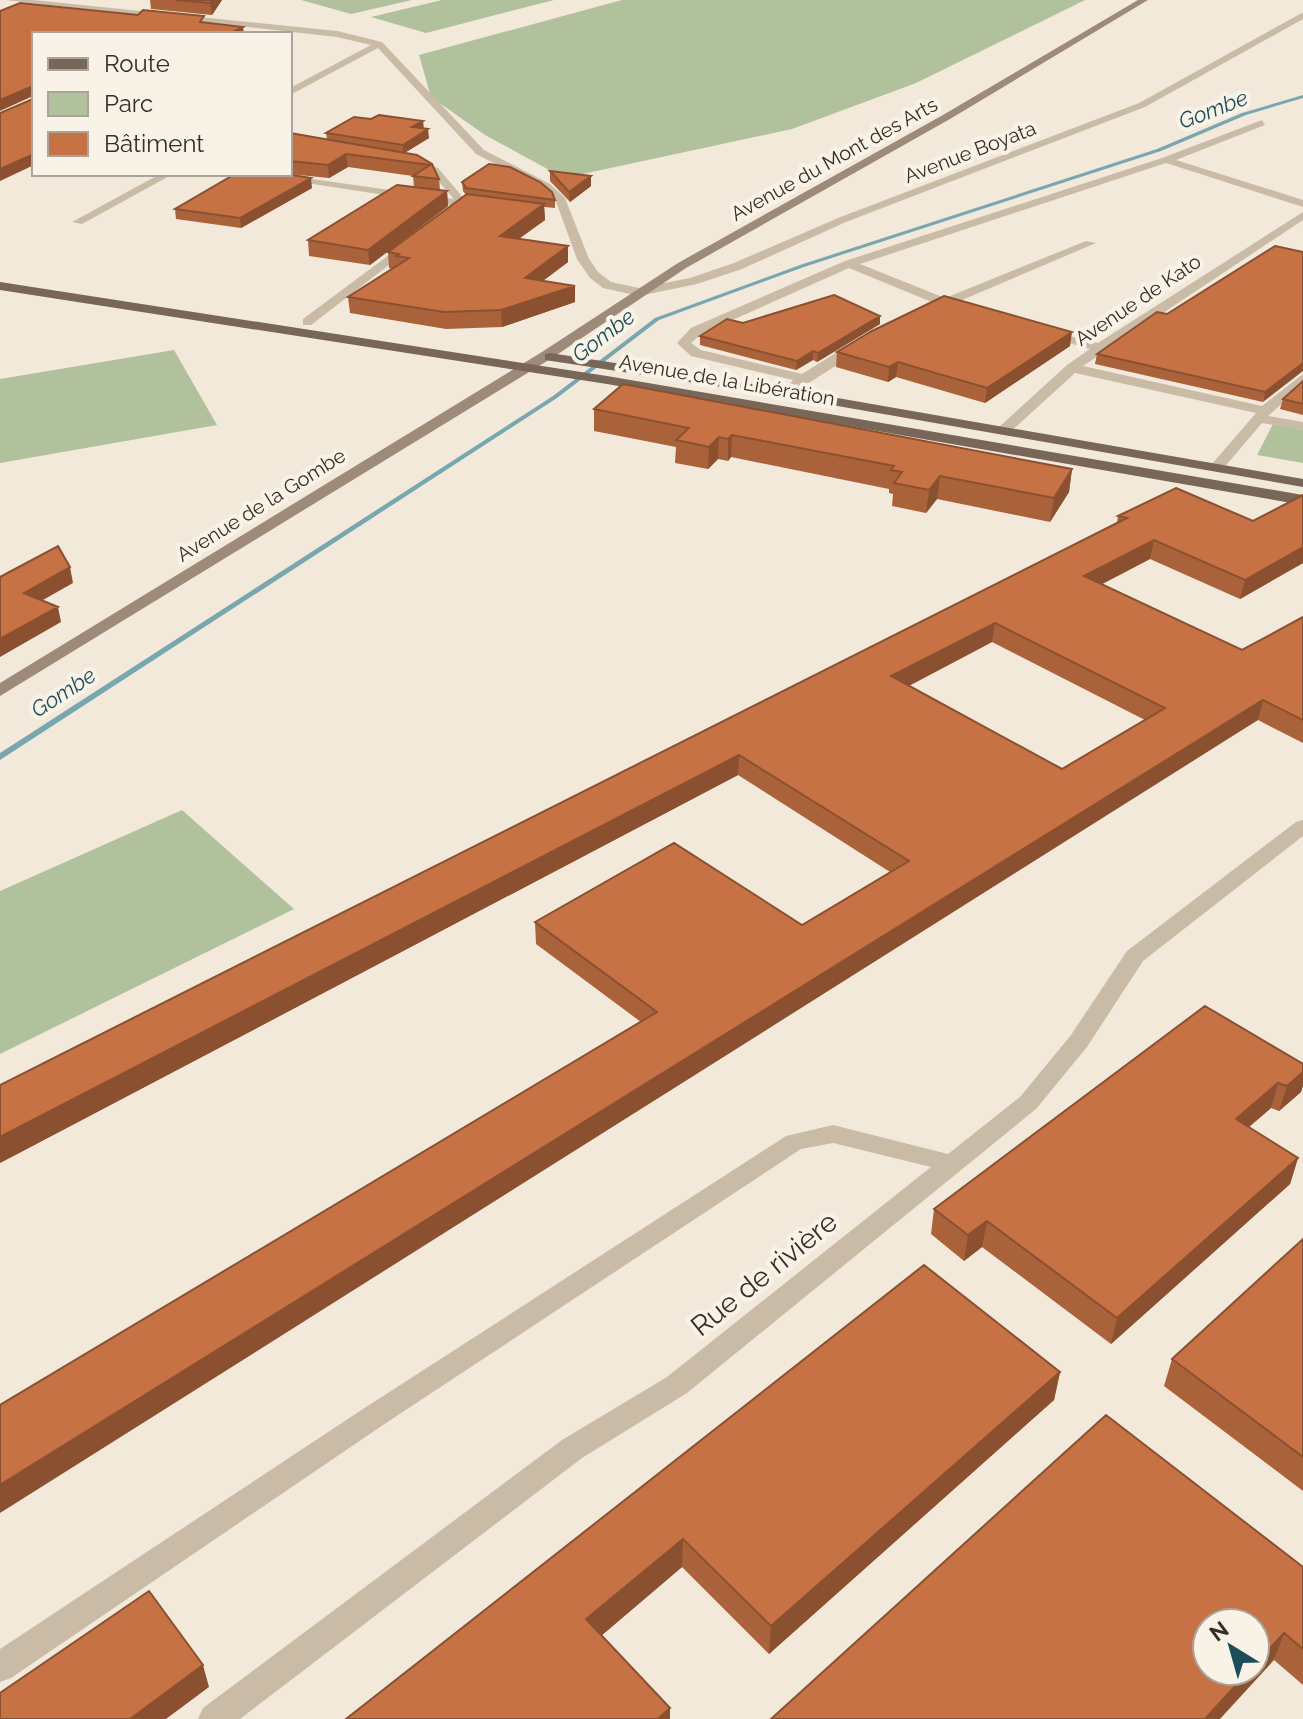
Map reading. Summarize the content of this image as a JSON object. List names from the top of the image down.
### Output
{
  "streets": {
    "main road": ["Avenue de la Libération"],
    "street": [
      "Avenue Boyata",
      "Avenue du Mont des Arts",
      "Avenue de Kato",
      "Avenue de la Gombe",
      "Rue de rivière"
    ]
  },
  "crossings": [
    ["Avenue Boyata", "Avenue du Mont des Arts"],
    ["Avenue du Mont des Arts", "Avenue de la Libération"],
    ["Avenue du Mont des Arts", "Avenue de la Gombe"],
    ["Avenue de Kato", "Avenue de la Libération"],
    ["Avenue de la Libération", "Avenue de la Gombe"]
  ],
  "water": ["Gombe"],
  "legend": ["Route", "Parc", "Bâtiment"],
  "north": "top left"
}
